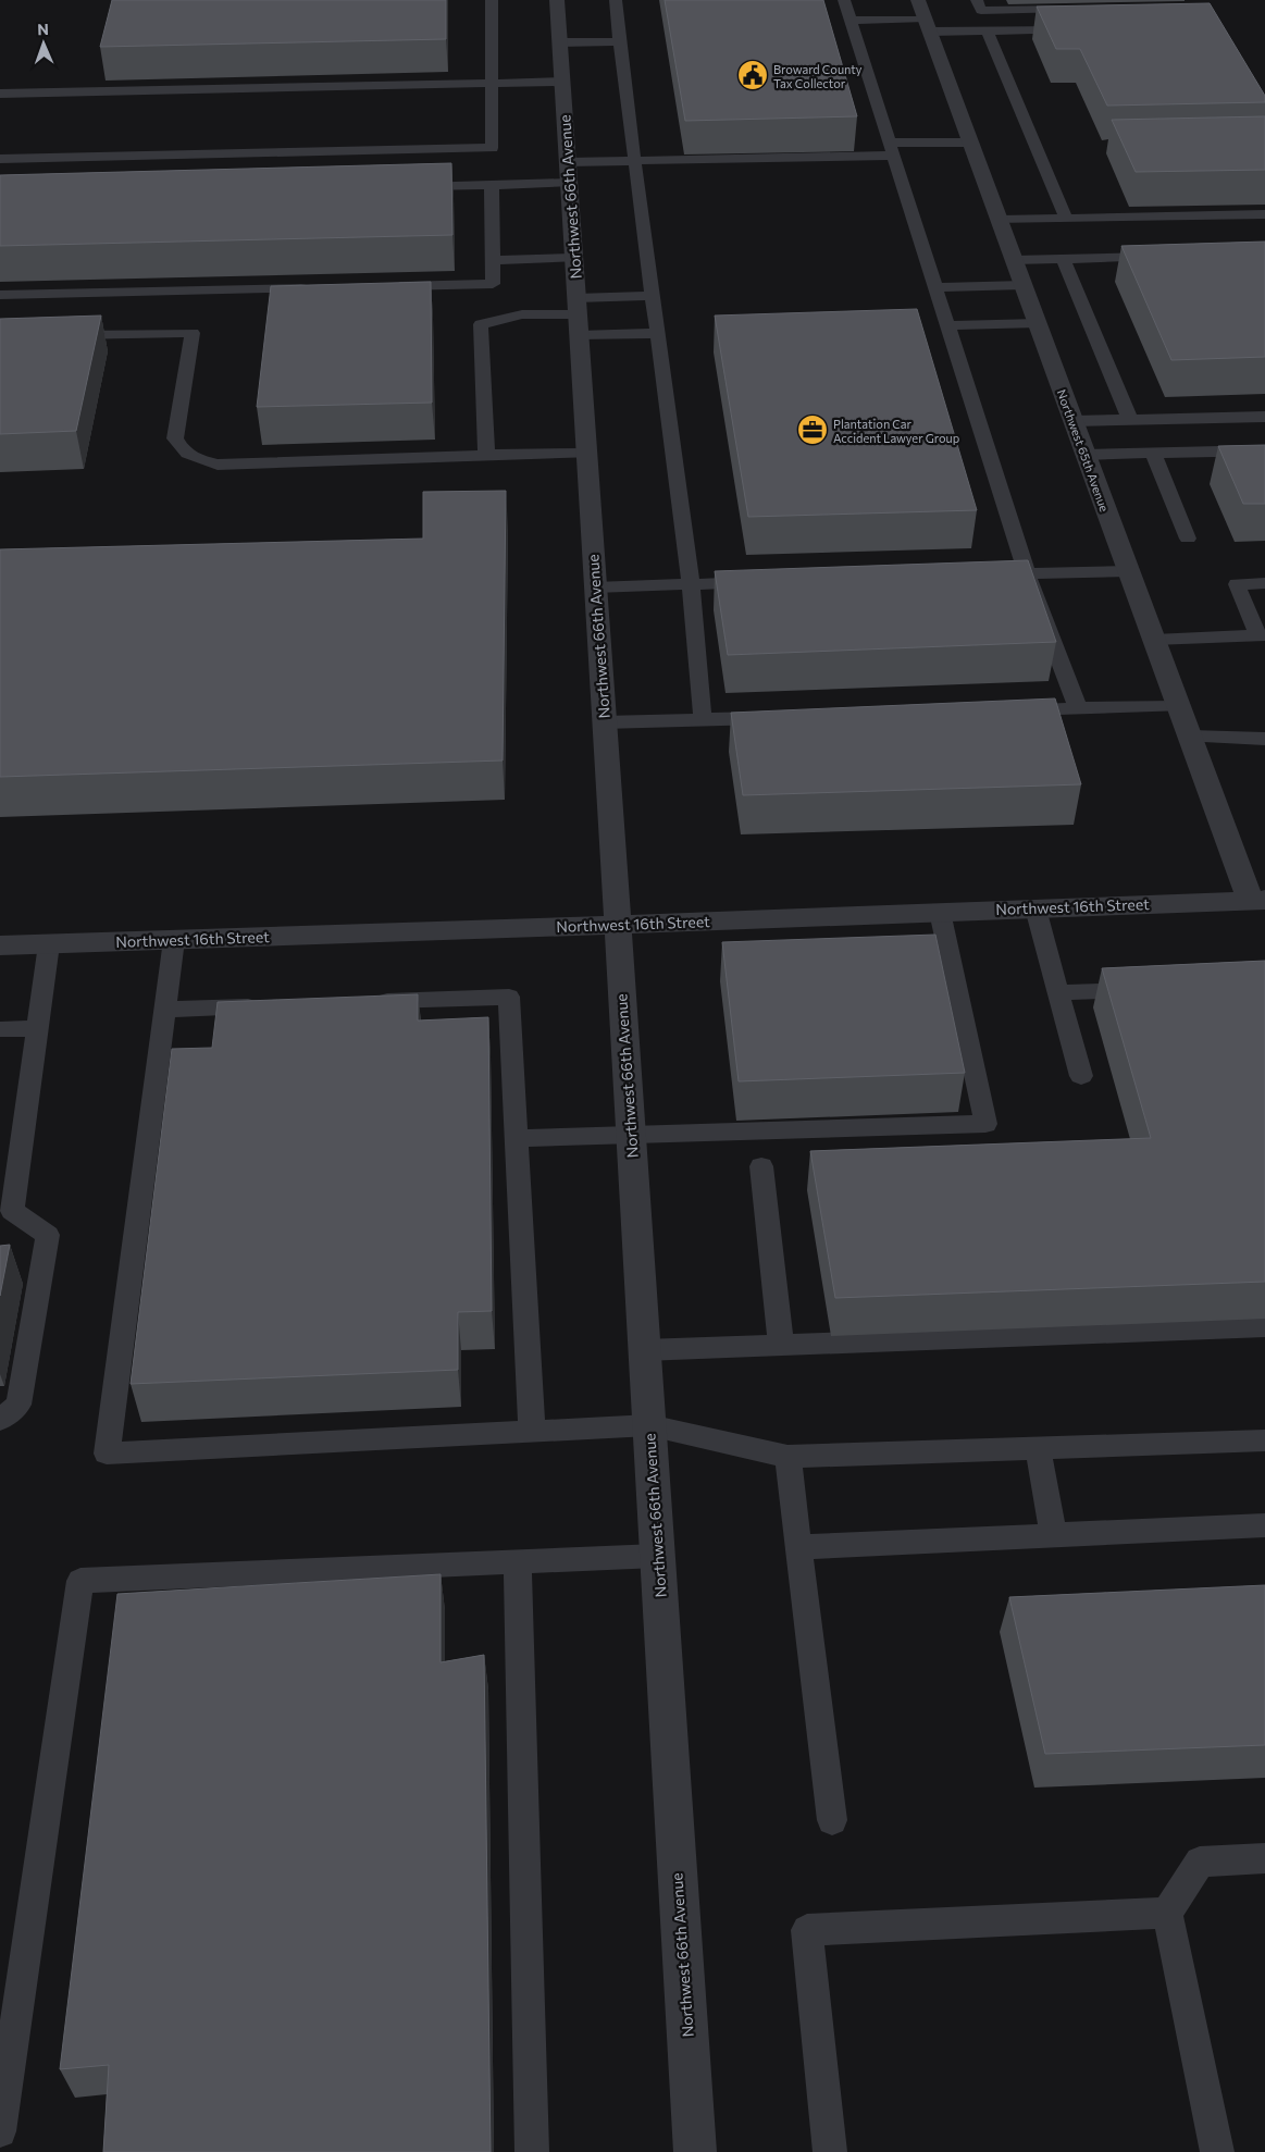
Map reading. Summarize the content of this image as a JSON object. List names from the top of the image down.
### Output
{
  "streets": {
    "street": ["Northwest 66th Avenue", "Northwest 65th Avenue", "Northwest 16th Street"]
  },
  "crossings": [
    ["Northwest 66th Avenue", "Northwest 16th Street"],
    ["Northwest 65th Avenue", "Northwest 16th Street"]
  ],
  "places": {
    "public building": ["Broward County Tax Collector"],
    "office": ["Plantation Car Accident Lawyer Group"]
  },
  "north": "top"
}
